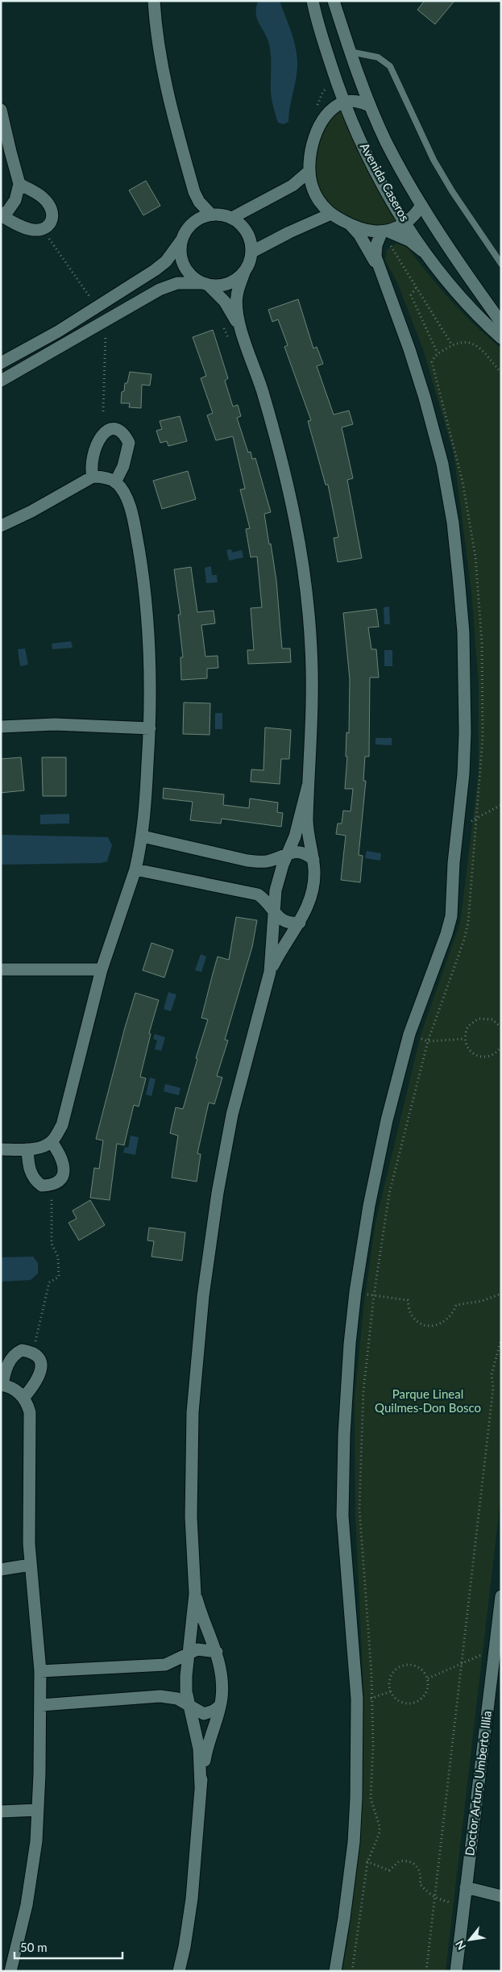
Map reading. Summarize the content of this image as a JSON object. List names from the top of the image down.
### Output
{
  "streets": {
    "street": ["Avenida Caseros", "Doctor Arturo Umberto Illia"]
  },
  "parks": ["Parque Lineal Quilmes-Don Bosco"],
  "scale_bar": "50 m",
  "north": "bottom left"
}
